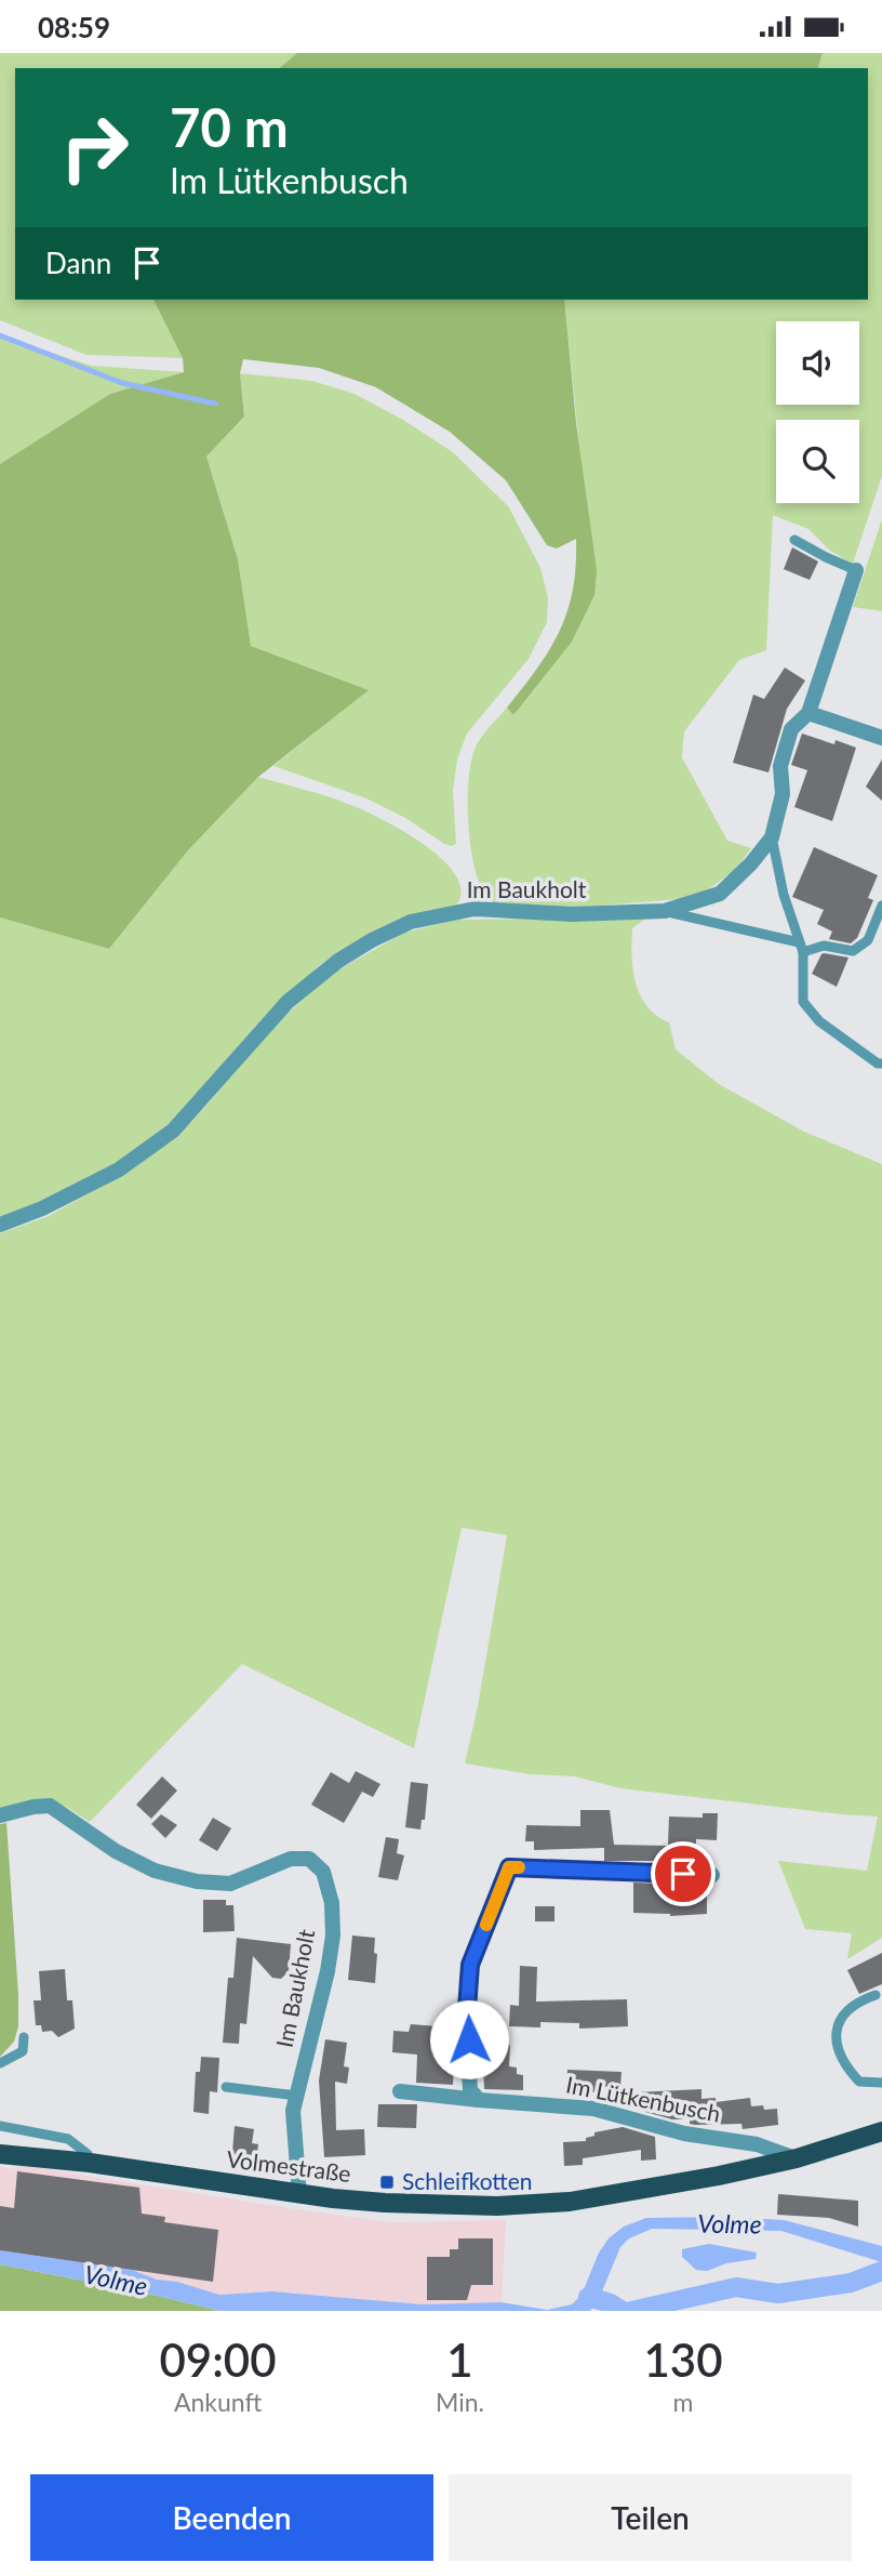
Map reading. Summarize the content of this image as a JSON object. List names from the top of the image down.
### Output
{
  "streets": {
    "main road": ["Volmestraße"],
    "street": ["Im Baukholt", "Im Lütkenbusch"]
  },
  "crossings": [
    ["Im Baukholt", "Volmestraße"],
    ["Im Lütkenbusch", "Volmestraße"]
  ],
  "water": ["Volme"],
  "places": {
    "transit": ["Schleifkotten"]
  },
  "page": {
    "status": "08:59",
    "turn": ["70 m", "Im Lütkenbusch"],
    "then": "Dann",
    "eta": [
      "09:00",
      "Ankunft",
      "1",
      "Min.",
      "130",
      "m"
    ],
    "buttons": ["Beenden", "Teilen"]
  }
}
